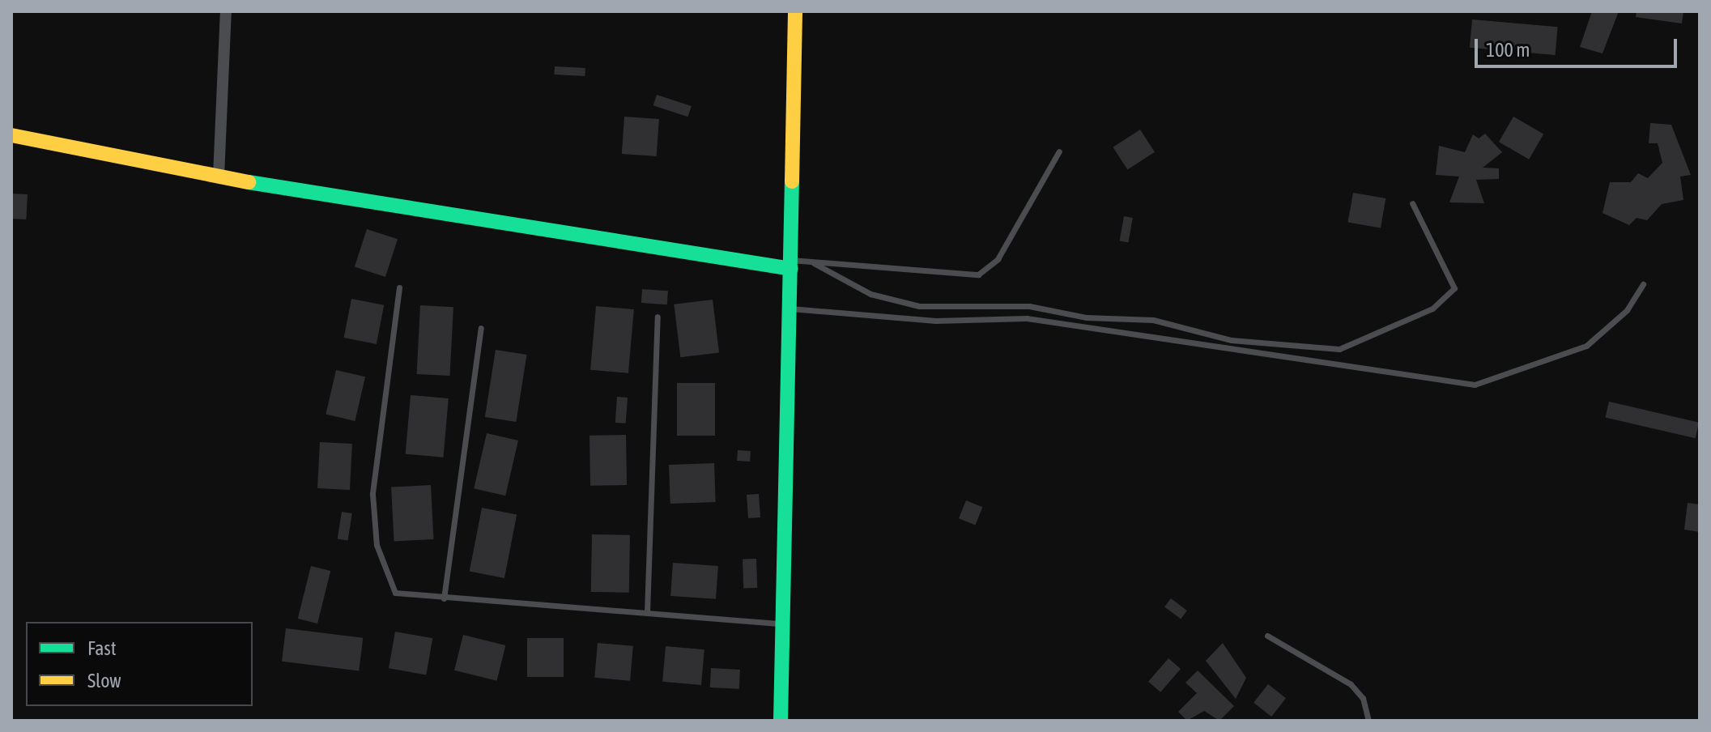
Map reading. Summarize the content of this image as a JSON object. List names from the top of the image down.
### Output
{
  "legend": ["Fast", "Slow"],
  "scale_bar": "100 m"
}
